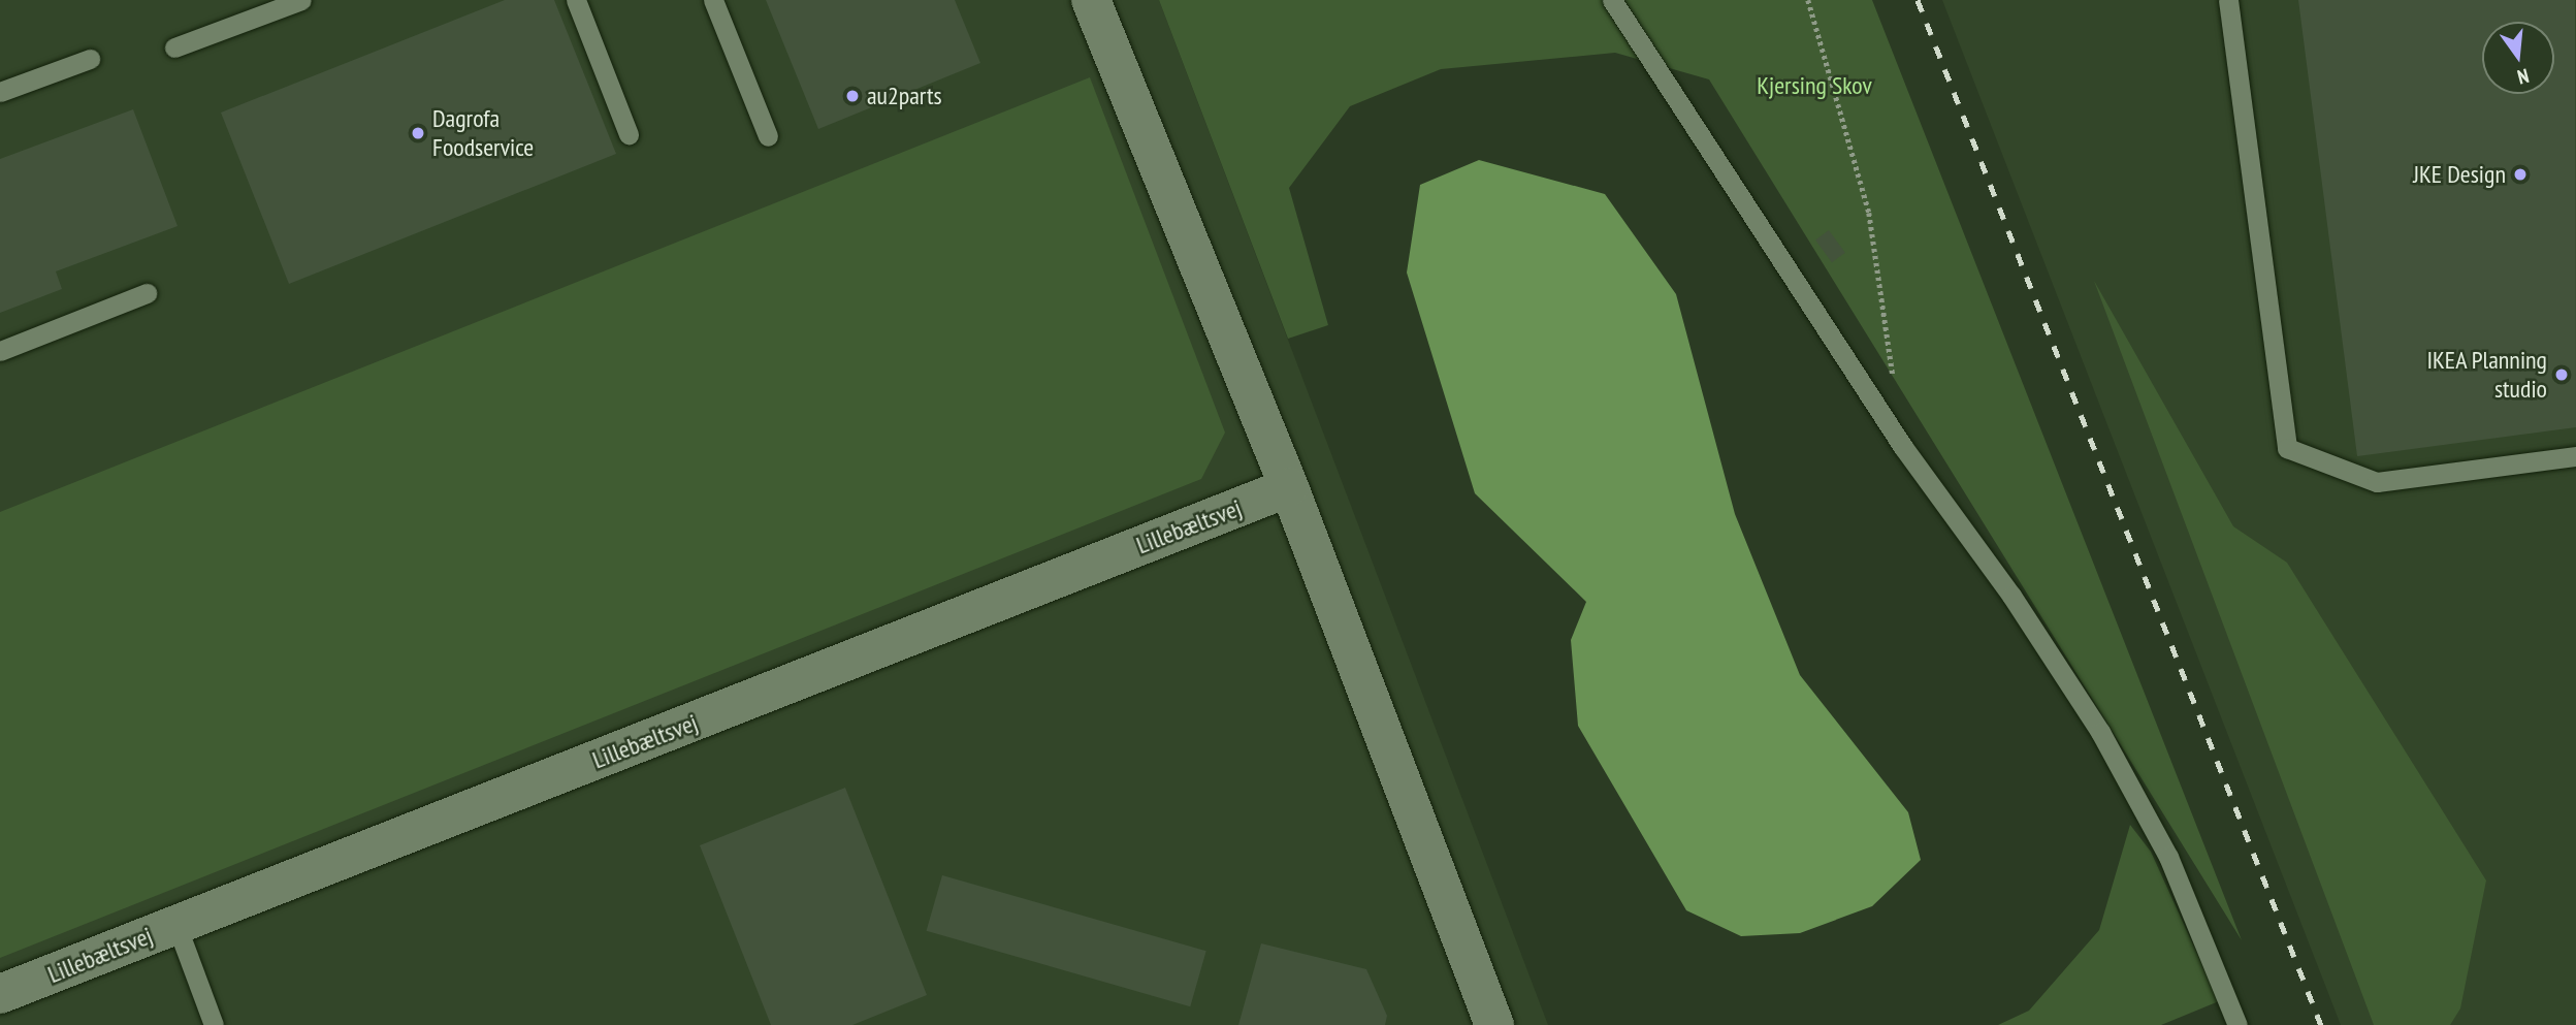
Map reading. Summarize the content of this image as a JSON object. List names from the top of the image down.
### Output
{
  "streets": {
    "street": ["Lillebæltsvej"]
  },
  "parks": ["Kjersing Skov"],
  "places": [
    "au2parts",
    "Dagrofa Foodservice",
    "JKE Design",
    "IKEA Planning studio"
  ],
  "north": "bottom"
}
